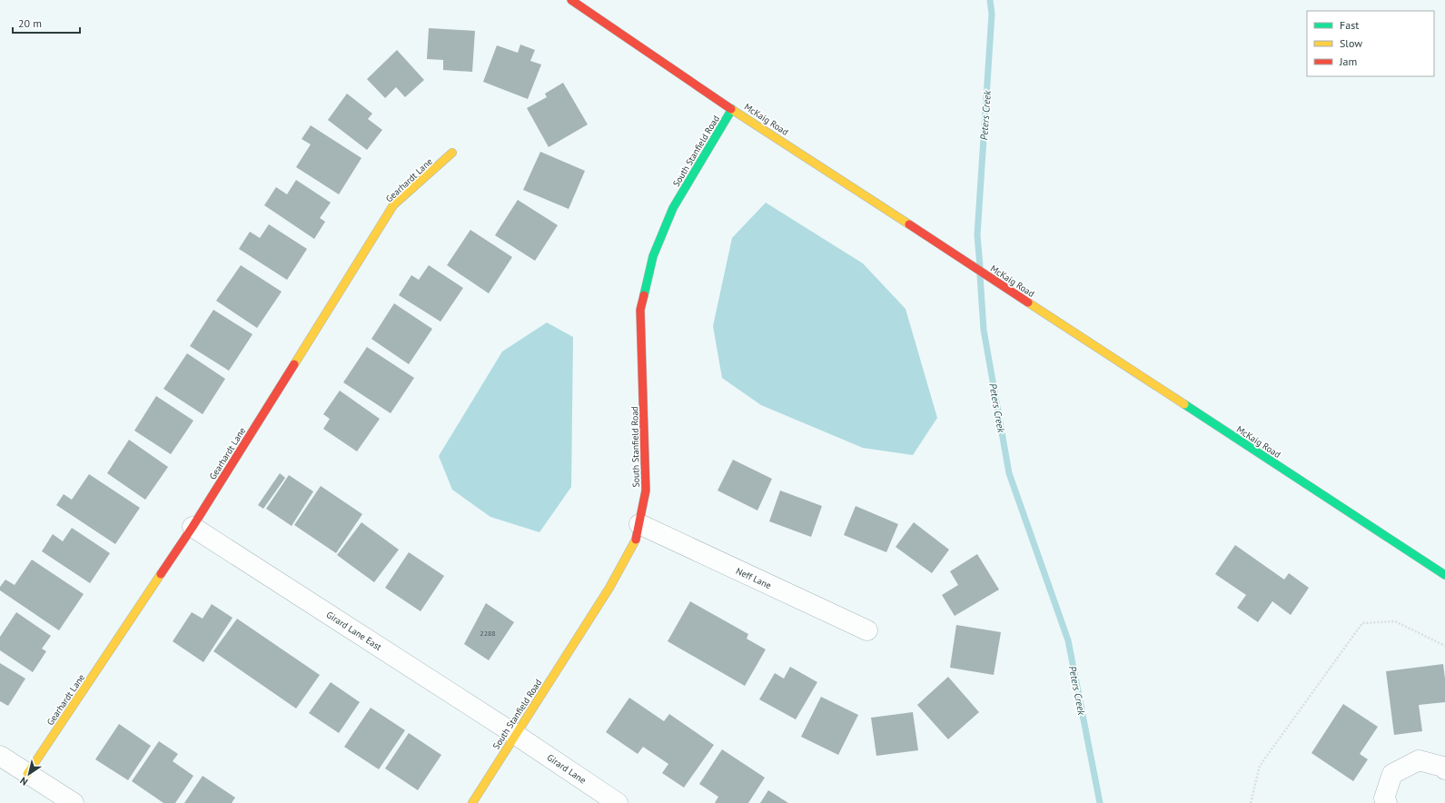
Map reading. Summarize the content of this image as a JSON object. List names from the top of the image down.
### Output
{
  "streets": {
    "street": [
      "McKaig Road",
      "South Stanfield Road",
      "Gearhardt Lane",
      "Neff Lane",
      "Girard Lane East",
      "Girard Lane"
    ]
  },
  "crossings": [
    ["McKaig Road", "South Stanfield Road"],
    ["South Stanfield Road", "Neff Lane"],
    ["South Stanfield Road", "Girard Lane East"],
    ["South Stanfield Road", "Girard Lane"],
    ["Gearhardt Lane", "Girard Lane East"],
    ["Girard Lane East", "Girard Lane"]
  ],
  "water": ["Peters Creek"],
  "house_numbers": ["2288"],
  "legend": ["Fast", "Slow", "Jam"],
  "scale_bar": "20 m",
  "north": "bottom left"
}
